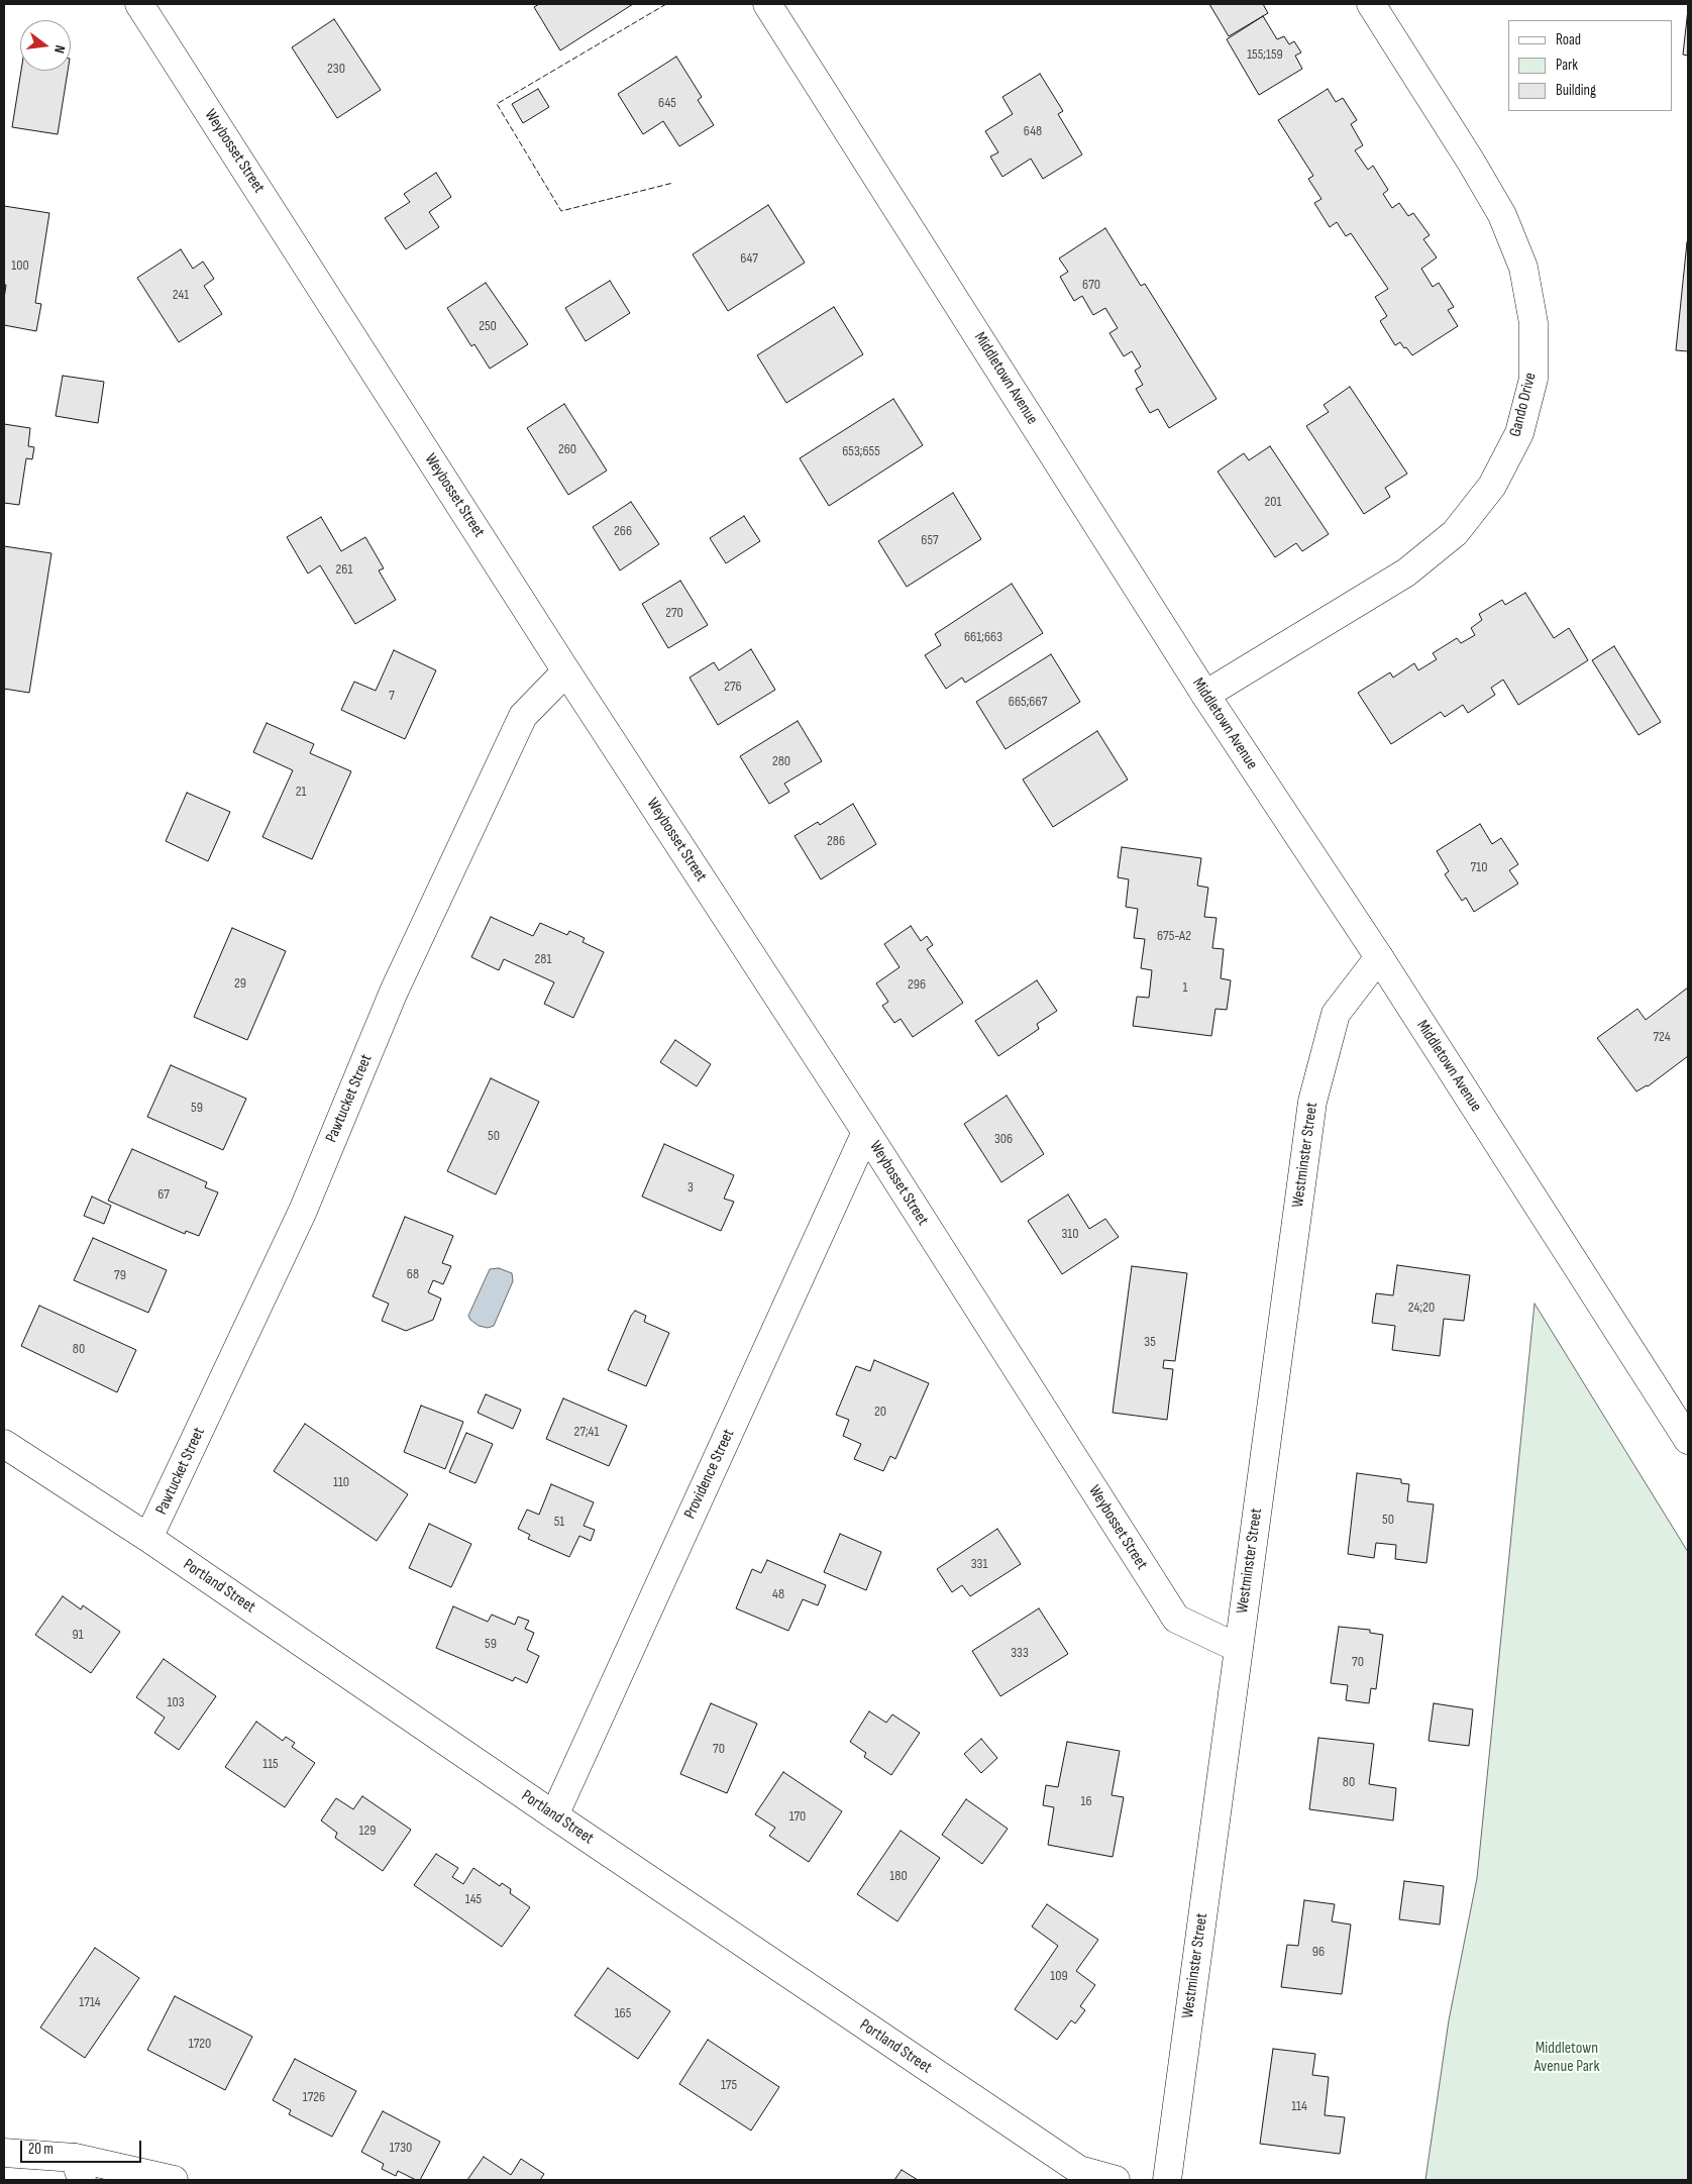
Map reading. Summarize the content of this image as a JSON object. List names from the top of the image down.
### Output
{
  "streets": {
    "street": [
      "Weybosset Street",
      "Middletown Avenue",
      "Gando Drive",
      "Pawtucket Street",
      "Westminster Street",
      "Providence Street",
      "Portland Street"
    ]
  },
  "crossings": [
    ["Weybosset Street", "Pawtucket Street"],
    ["Weybosset Street", "Westminster Street"],
    ["Weybosset Street", "Providence Street"],
    ["Middletown Avenue", "Gando Drive"],
    ["Middletown Avenue", "Westminster Street"],
    ["Pawtucket Street", "Portland Street"],
    ["Providence Street", "Portland Street"]
  ],
  "parks": ["Middletown Avenue Park"],
  "house_numbers": [
    "155;159",
    "230",
    "645",
    "648",
    "647",
    "100",
    "670",
    "241",
    "250",
    "260",
    "653;655",
    "201",
    "266",
    "657",
    "261",
    "270",
    "661;663",
    "276",
    "7",
    "665;667",
    "280",
    "21",
    "286",
    "710",
    "675-A2",
    "281",
    "29",
    "296",
    "1",
    "724",
    "59",
    "50",
    "306",
    "3",
    "67",
    "310",
    "68",
    "79",
    "24;20",
    "35",
    "80",
    "20",
    "27;41",
    "110",
    "50",
    "51",
    "331",
    "48",
    "91",
    "59",
    "333",
    "70",
    "103",
    "70",
    "115",
    "80",
    "16",
    "170",
    "129",
    "180",
    "145",
    "96",
    "109",
    "1714",
    "165",
    "1720",
    "175",
    "1726",
    "114",
    "1730"
  ],
  "legend": ["Road", "Park", "Building"],
  "scale_bar": "20 m",
  "north": "right"
}
